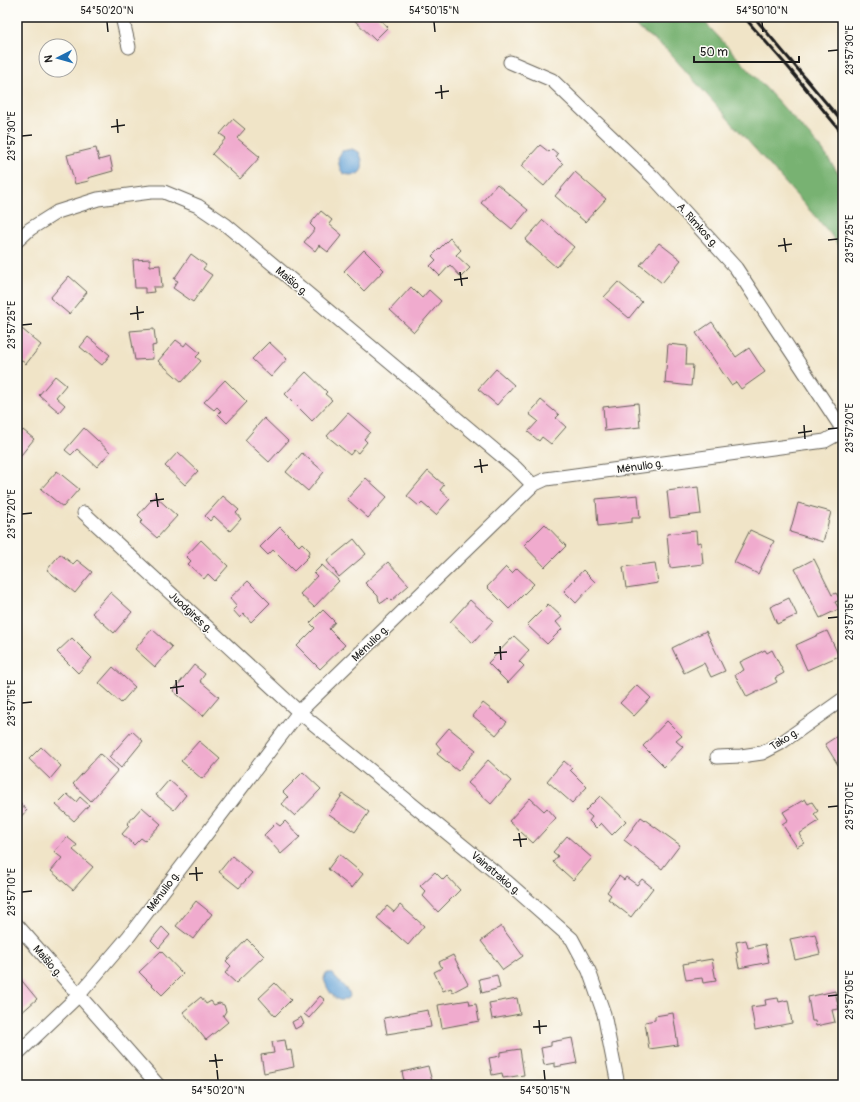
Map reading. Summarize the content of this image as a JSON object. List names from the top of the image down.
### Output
{
  "streets": {
    "street": [
      "A. Rimkos g.",
      "Maišio g.",
      "Mėnulio g.",
      "Juodgirės g.",
      "Tako g.",
      "Vainatrakio g."
    ]
  },
  "crossings": [
    ["A. Rimkos g.", "Mėnulio g."],
    ["Maišio g.", "Mėnulio g."],
    ["Mėnulio g.", "Juodgirės g."],
    ["Mėnulio g.", "Vainatrakio g."],
    ["Juodgirės g.", "Vainatrakio g."]
  ],
  "scale_bar": "50 m",
  "north": "left",
  "coordinates": [
    "54°50'20\"N",
    "54°50'15\"N",
    "54°50'10\"N",
    "23°57'30\"E",
    "23°57'25\"E",
    "23°57'20\"E",
    "23°57'15\"E",
    "23°57'10\"E",
    "23°57'05\"E"
  ]
}
